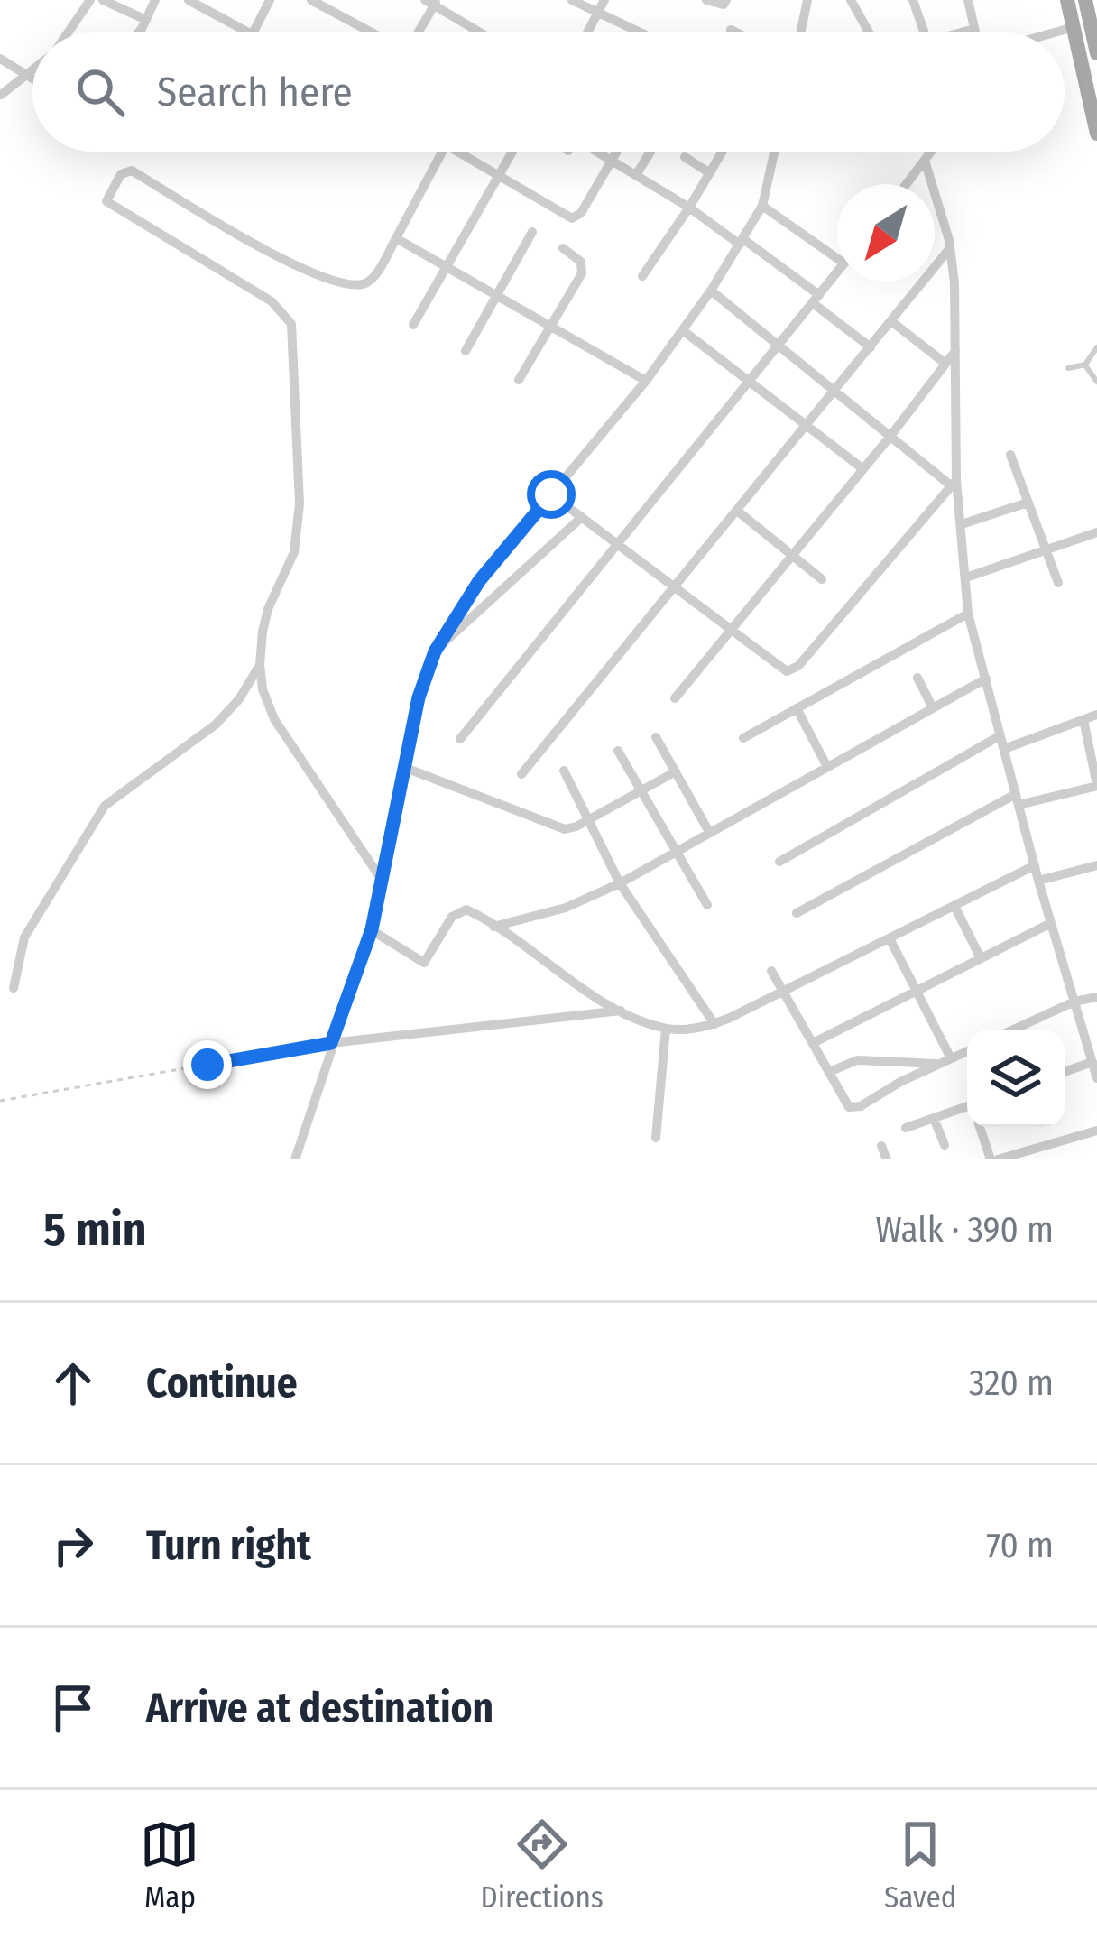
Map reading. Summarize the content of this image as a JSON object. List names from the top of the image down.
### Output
{
  "north": "bottom left",
  "page": {
    "search": "Search here",
    "heading": ["5 min", "Walk · 390 m"],
    "list": [
      ["Continue", "320 m"],
      ["Turn right", "70 m"],
      "Arrive at destination"
    ],
    "nav": ["Map", "Directions", "Saved"]
  }
}
